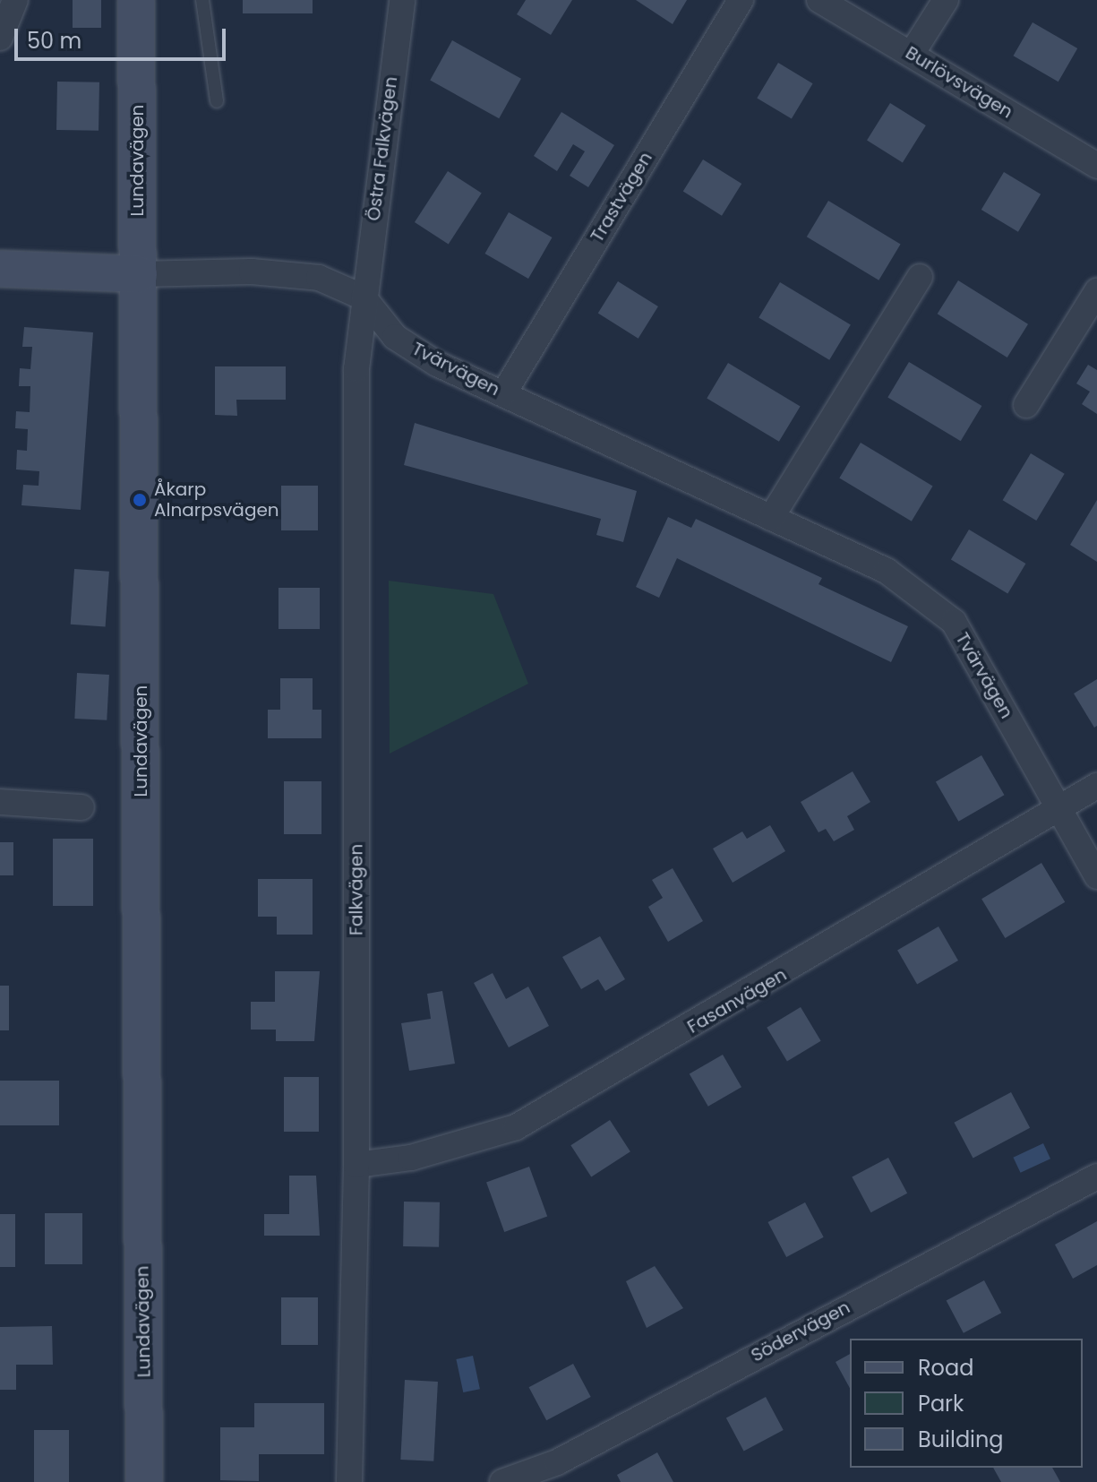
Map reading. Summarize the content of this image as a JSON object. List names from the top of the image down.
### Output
{
  "streets": {
    "main road": ["Lundavägen"],
    "street": [
      "Burlövsvägen",
      "Östra Falkvägen",
      "Trastvägen",
      "Tvärvägen",
      "Falkvägen",
      "Fasanvägen",
      "Södervägen"
    ]
  },
  "crossings": [
    ["Östra Falkvägen", "Tvärvägen"],
    ["Östra Falkvägen", "Falkvägen"],
    ["Lundavägen", "Tvärvägen"],
    ["Trastvägen", "Tvärvägen"],
    ["Tvärvägen", "Falkvägen"],
    ["Tvärvägen", "Fasanvägen"],
    ["Falkvägen", "Fasanvägen"]
  ],
  "places": ["Åkarp Alnarpsvägen"],
  "legend": ["Road", "Park", "Building"],
  "scale_bar": "50 m"
}
